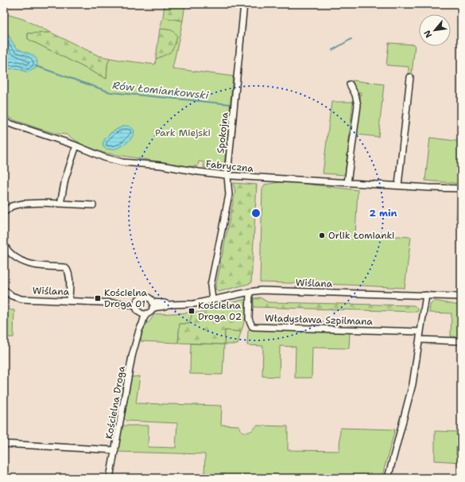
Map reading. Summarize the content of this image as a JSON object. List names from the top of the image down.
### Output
{
  "streets": {
    "street": [
      "Spokojna",
      "Fabryczna",
      "Wiślana",
      "Władysława Szpilmana",
      "Kościelna Droga"
    ]
  },
  "crossings": [
    ["Spokojna", "Fabryczna"],
    ["Spokojna", "Wiślana"],
    ["Wiślana", "Władysława Szpilmana"],
    ["Wiślana", "Kościelna Droga"]
  ],
  "water": ["Rów Łomiankowski"],
  "parks": ["Park Miejski"],
  "places": {
    "other": ["Orlik Łomianki"],
    "transit": ["Kościelna Droga 01", "Kościelna Droga 02"]
  },
  "north": "bottom left",
  "rings": ["2 min"]
}
